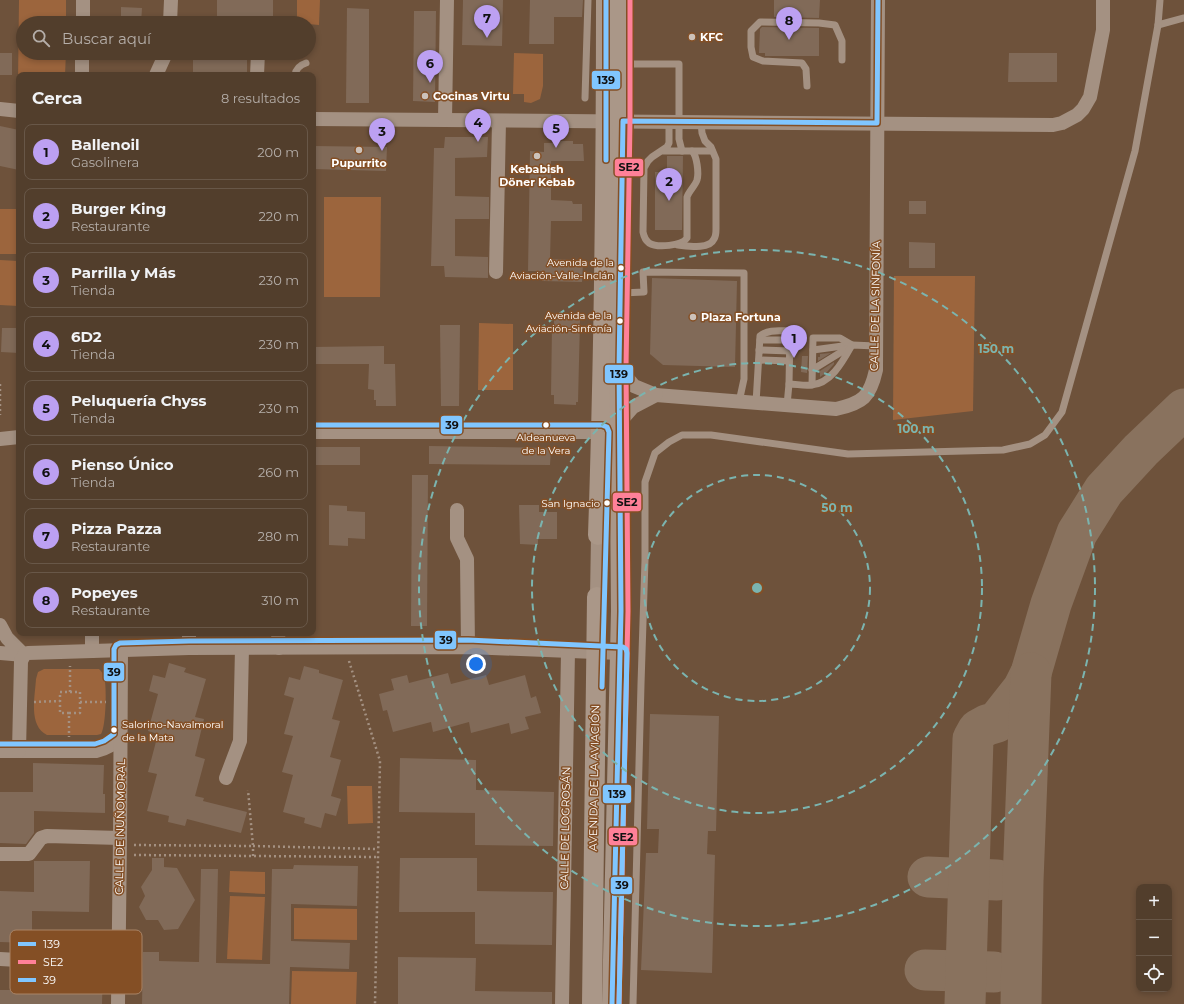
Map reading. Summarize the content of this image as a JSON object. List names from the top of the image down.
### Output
{
  "streets": {
    "main road": ["AVENIDA DE LA AVIACIÓN"],
    "street": ["CALLE DE LA SINFONÍA", "CALLE DE NUÑOMORAL", "CALLE DE LOGROSÁN"]
  },
  "crossings": [
    ["CALLE DE LA SINFONÍA", "AVENIDA DE LA AVIACIÓN"]
  ],
  "places": [
    "KFC",
    "Cocinas Virtu",
    "Pupurrito",
    "Kebabish Döner Kebab",
    "Avenida de la Aviación-Valle-Inclán",
    "Plaza Fortuna",
    "Avenida de la Aviación-Sinfonía",
    "Aldeanueva de la Vera",
    "San Ignacio",
    "Salorino-Navalmoral de la Mata"
  ],
  "lines": ["transit line 139", "transit line SE2", "transit line 39"],
  "legend": ["139", "SE2", "39"],
  "page": {
    "pins": [
      "7",
      "8",
      "6",
      "4",
      "5",
      "3",
      "2",
      "1"
    ],
    "search": "Buscar aquí",
    "heading": ["Cerca", "8 resultados"],
    "list": [
      {
        "mark": "1",
        "name": "Ballenoil",
        "note": "Gasolinera",
        "value": "200 m"
      },
      {
        "mark": "2",
        "name": "Burger King",
        "note": "Restaurante",
        "value": "220 m"
      },
      {
        "mark": "3",
        "name": "Parrilla y Más",
        "note": "Tienda",
        "value": "230 m"
      },
      {
        "mark": "4",
        "name": "6D2",
        "note": "Tienda",
        "value": "230 m"
      },
      {
        "mark": "5",
        "name": "Peluquería Chyss",
        "note": "Tienda",
        "value": "230 m"
      },
      {
        "mark": "6",
        "name": "Pienso Único",
        "note": "Tienda",
        "value": "260 m"
      },
      {
        "mark": "7",
        "name": "Pizza Pazza",
        "note": "Restaurante",
        "value": "280 m"
      },
      {
        "mark": "8",
        "name": "Popeyes",
        "note": "Restaurante",
        "value": "310 m"
      }
    ],
    "map_buttons": ["+", "−"]
  },
  "rings": ["150 m", "100 m", "50 m"]
}
